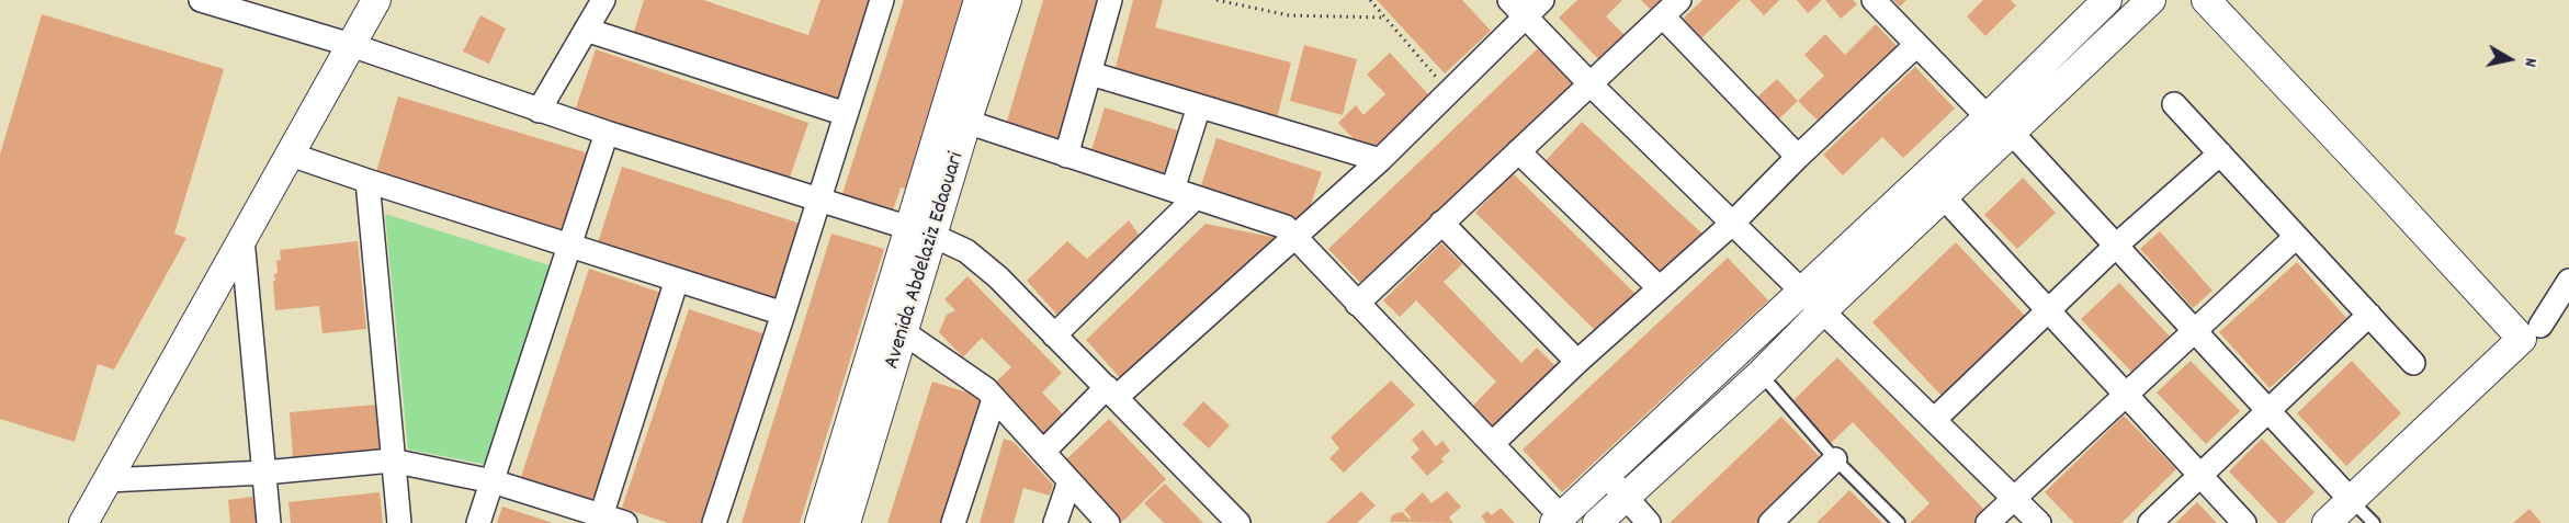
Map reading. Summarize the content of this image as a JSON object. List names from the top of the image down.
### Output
{
  "streets": {
    "street": ["Avenida Abdelaziz Edaouari"]
  },
  "north": "right"
}
